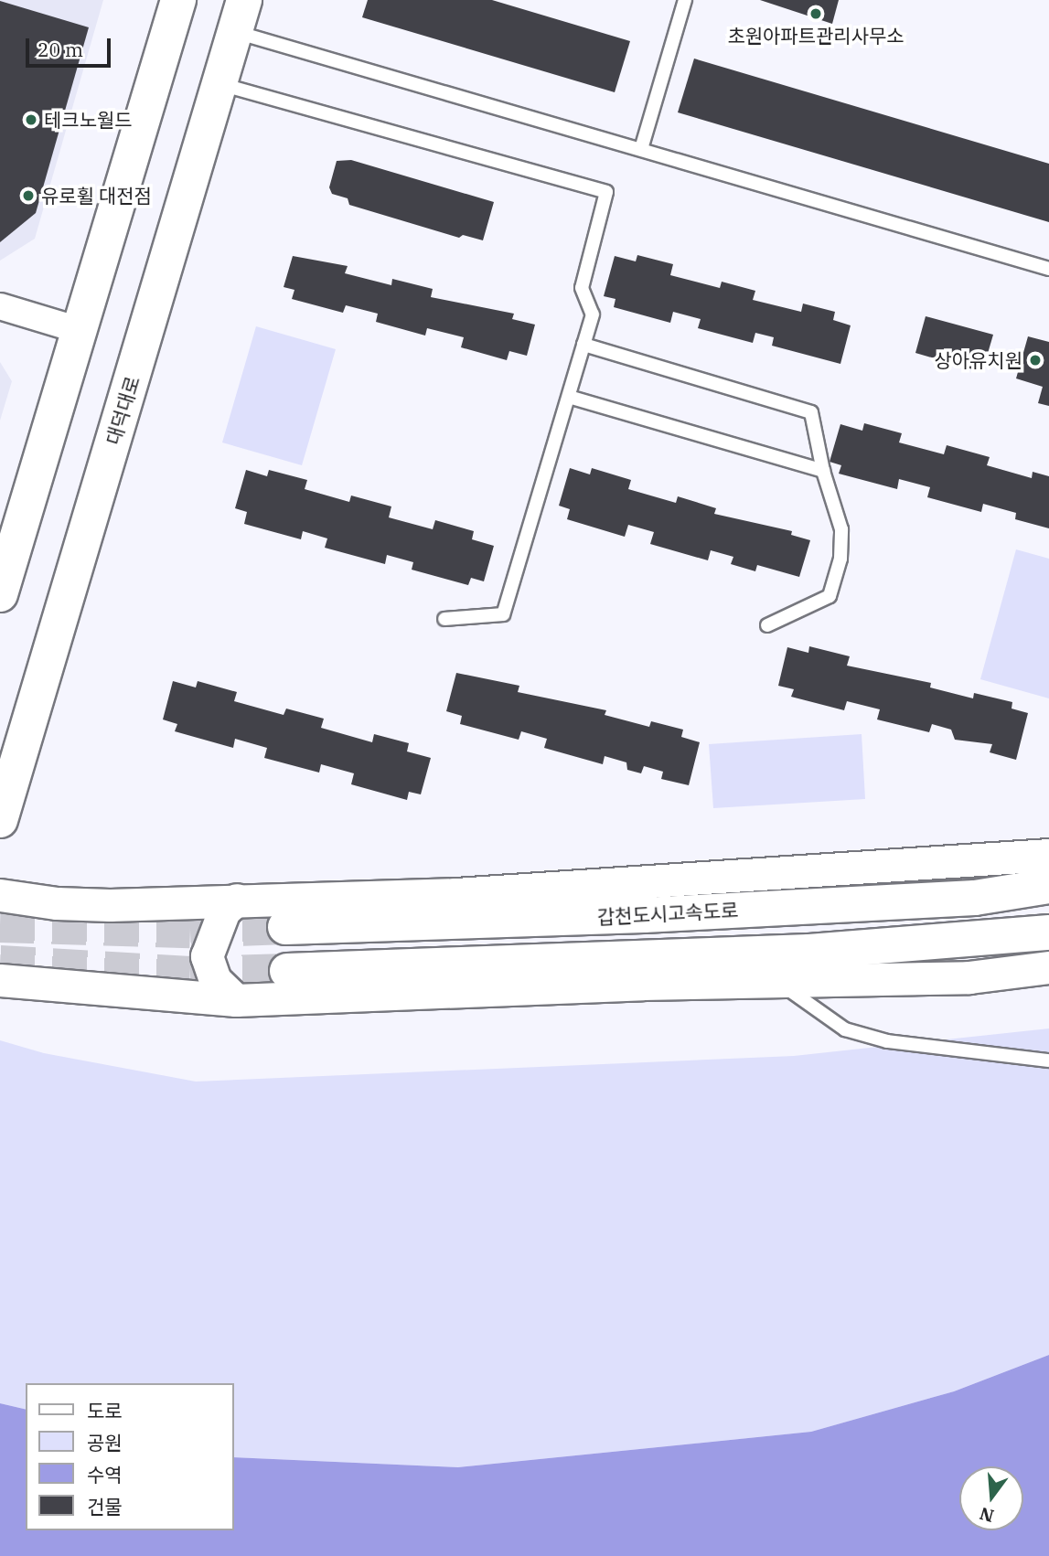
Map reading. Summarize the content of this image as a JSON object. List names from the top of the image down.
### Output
{
  "streets": {
    "main road": ["대덕대로", "갑천도시고속도로"]
  },
  "places": [
    "초원아파트관리사무소",
    "테크노월드",
    "유로휠 대전점",
    "상아유치원"
  ],
  "legend": [
    "도로",
    "공원",
    "수역",
    "건물"
  ],
  "scale_bar": "20 m",
  "north": "bottom"
}
